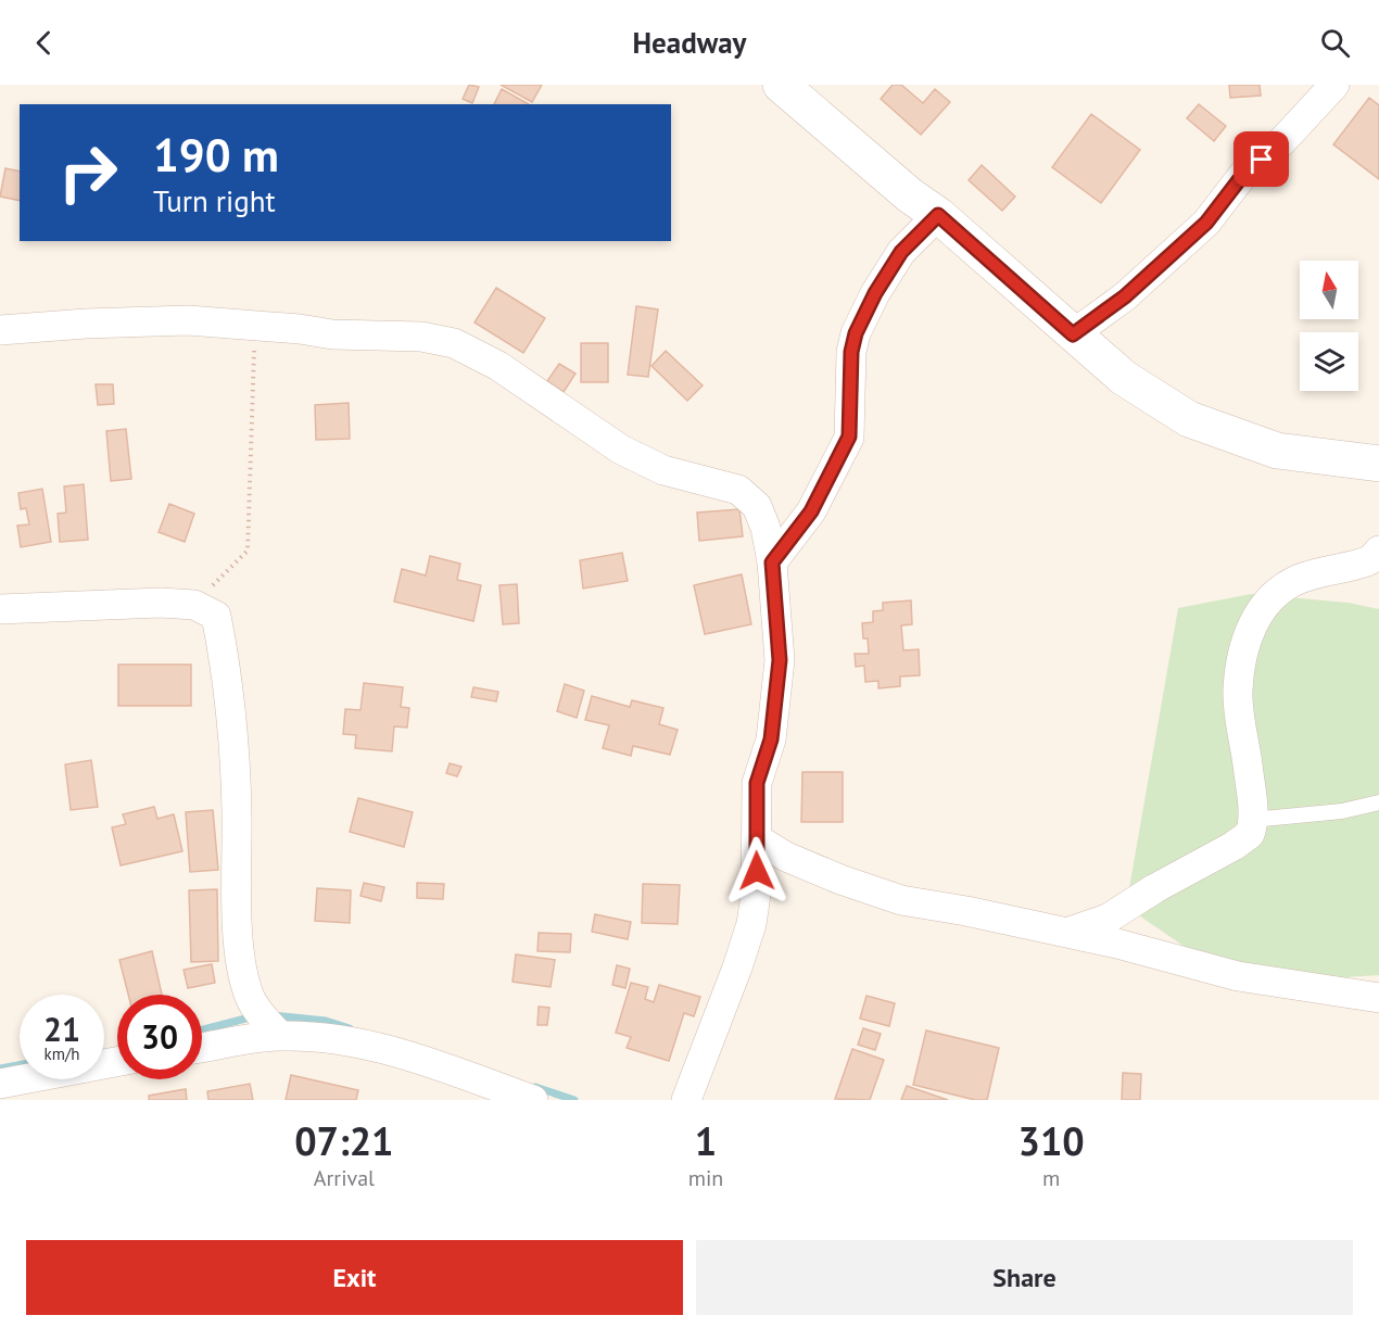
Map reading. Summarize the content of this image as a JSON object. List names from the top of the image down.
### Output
{
  "north": "top",
  "page": {
    "header": "Headway",
    "turn": ["190 m", "Turn right"],
    "speed": "21 km/h",
    "limit": "30",
    "eta": [
      "07:21",
      "Arrival",
      "1",
      "min",
      "310",
      "m"
    ],
    "buttons": ["Exit", "Share"]
  }
}
